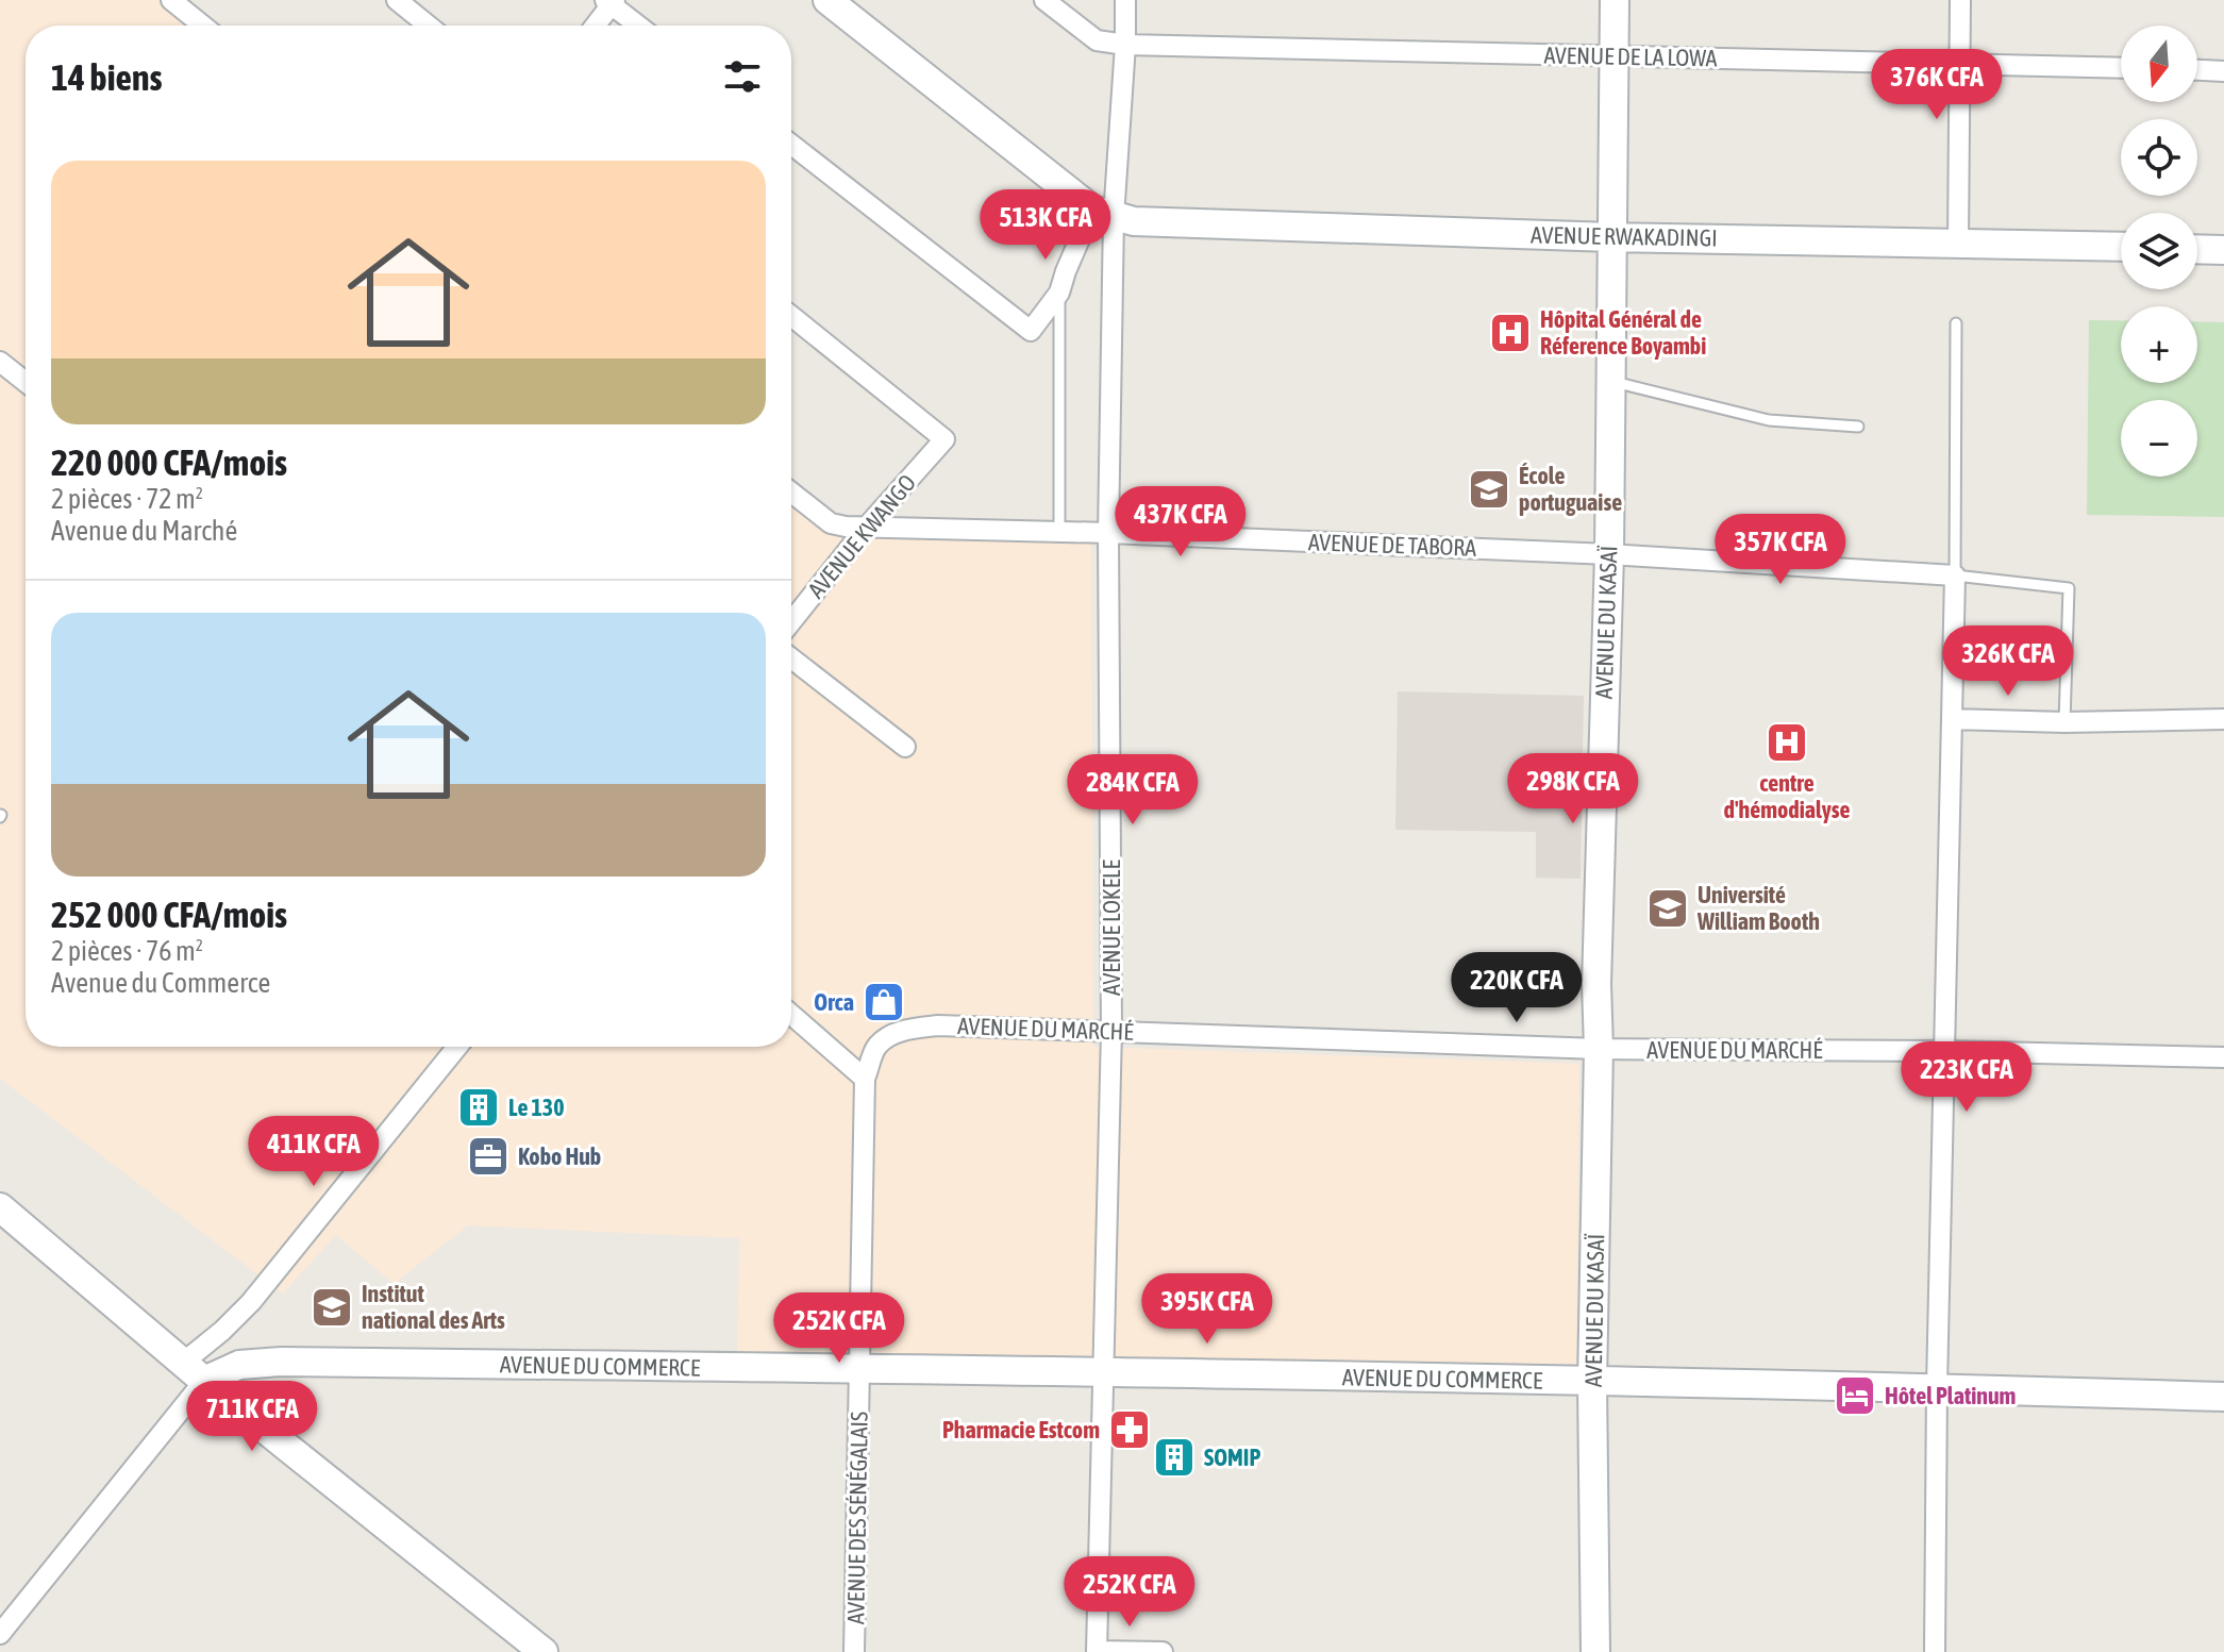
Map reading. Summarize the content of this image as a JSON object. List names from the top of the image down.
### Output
{
  "streets": {
    "street": [
      "AVENUE DE LA LOWA",
      "AVENUE RWAKADINGI",
      "AVENUE KWANGO",
      "AVENUE DE TABORA",
      "AVENUE DU KASAÏ",
      "AVENUE LOKELE",
      "AVENUE DU MARCHÉ",
      "AVENUE DU COMMERCE",
      "AVENUE DES SÉNÉGALAIS"
    ]
  },
  "crossings": [
    ["AVENUE DE LA LOWA", "AVENUE DU KASAÏ"],
    ["AVENUE DE LA LOWA", "AVENUE LOKELE"],
    ["AVENUE RWAKADINGI", "AVENUE DU KASAÏ"],
    ["AVENUE RWAKADINGI", "AVENUE LOKELE"],
    ["AVENUE KWANGO", "AVENUE DE TABORA"],
    ["AVENUE DE TABORA", "AVENUE DU KASAÏ"],
    ["AVENUE DE TABORA", "AVENUE LOKELE"],
    ["AVENUE DU KASAÏ", "AVENUE DU MARCHÉ"],
    ["AVENUE DU KASAÏ", "AVENUE DU COMMERCE"],
    ["AVENUE LOKELE", "AVENUE DU MARCHÉ"],
    ["AVENUE LOKELE", "AVENUE DU COMMERCE"],
    ["AVENUE DU MARCHÉ", "AVENUE DES SÉNÉGALAIS"],
    ["AVENUE DU COMMERCE", "AVENUE DES SÉNÉGALAIS"]
  ],
  "places": {
    "hospital": ["Hôpital Général de Réference Boyambi", "centre d'hémodialyse"],
    "school or university": ["École portuguaise", "Université William Booth", "Institut national des Arts"],
    "shop": ["Orca"],
    "building": ["Le 130", "SOMIP"],
    "office": ["Kobo Hub"],
    "hotel": ["Hôtel Platinum"],
    "pharmacy": ["Pharmacie Estcom"]
  },
  "north": "bottom",
  "page": {
    "map_buttons": ["+", "−"],
    "heading": "14 biens",
    "price": [
      "376K CFA",
      "513K CFA",
      "437K CFA",
      "357K CFA",
      "326K CFA",
      "298K CFA",
      "284K CFA",
      "220K CFA",
      "223K CFA",
      "411K CFA",
      "395K CFA",
      "252K CFA",
      "711K CFA",
      "252K CFA"
    ],
    "list": [
      {
        "name": "220 000 CFA/mois",
        "note": "2 pièces · 72 m² · Avenue du Marché"
      },
      {
        "name": "252 000 CFA/mois",
        "note": "2 pièces · 76 m² · Avenue du Commerce"
      }
    ]
  }
}
